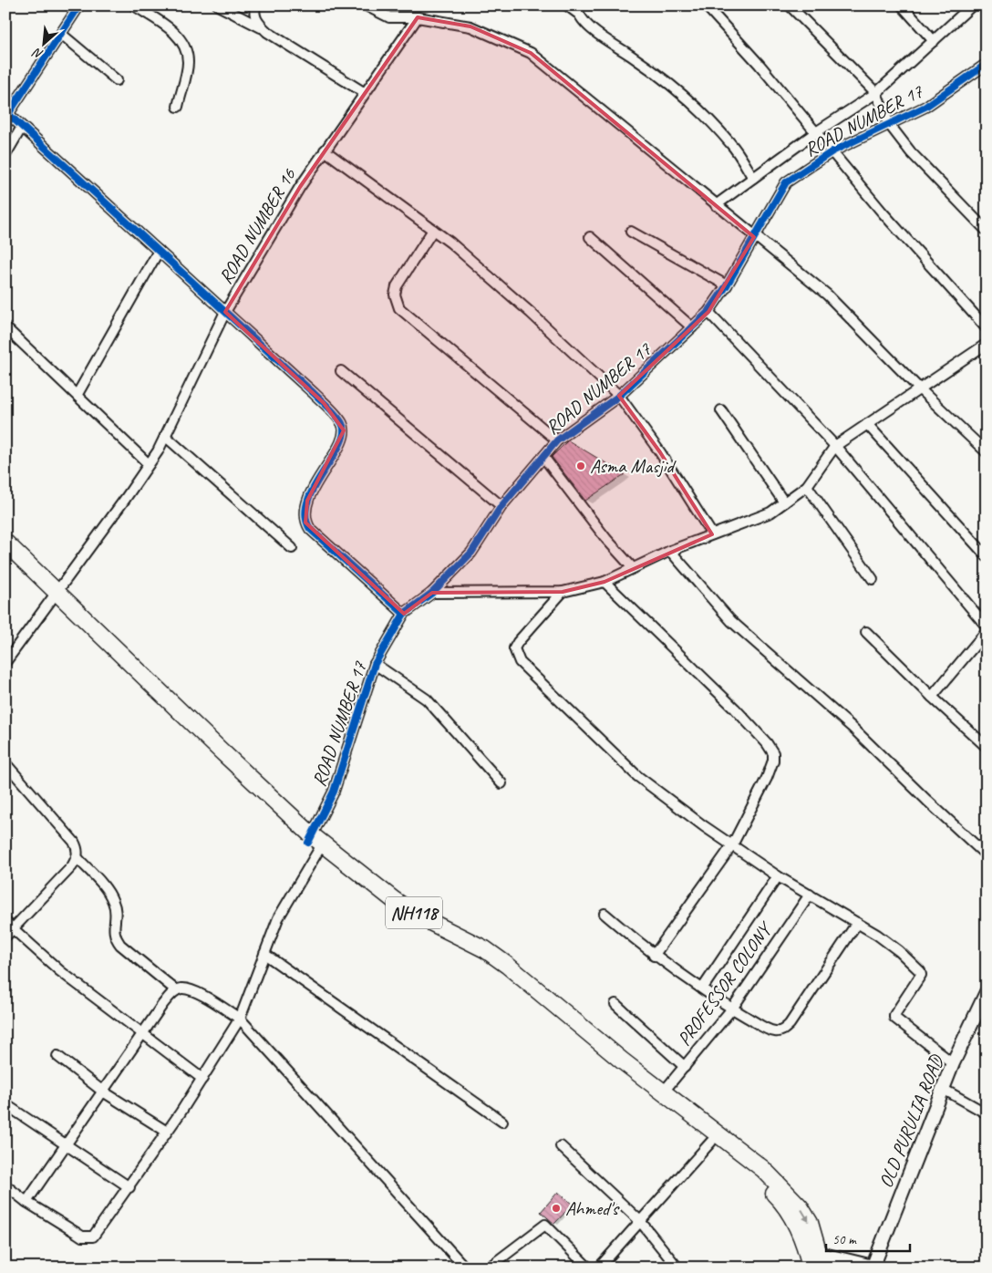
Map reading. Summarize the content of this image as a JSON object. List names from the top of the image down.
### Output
{
  "streets": {
    "highway": ["NH118"],
    "main road": ["OLD PURULIA ROAD"],
    "street": ["ROAD NUMBER 17", "ROAD NUMBER 16", "PROFESSOR COLONY"]
  },
  "crossings": [
    ["ROAD NUMBER 17", "NH118"],
    ["ROAD NUMBER 16", "NH118"],
    ["NH118", "PROFESSOR COLONY"]
  ],
  "places": ["Asma Masjid", "Ahmed's"],
  "scale_bar": "50 m",
  "north": "bottom left"
}
